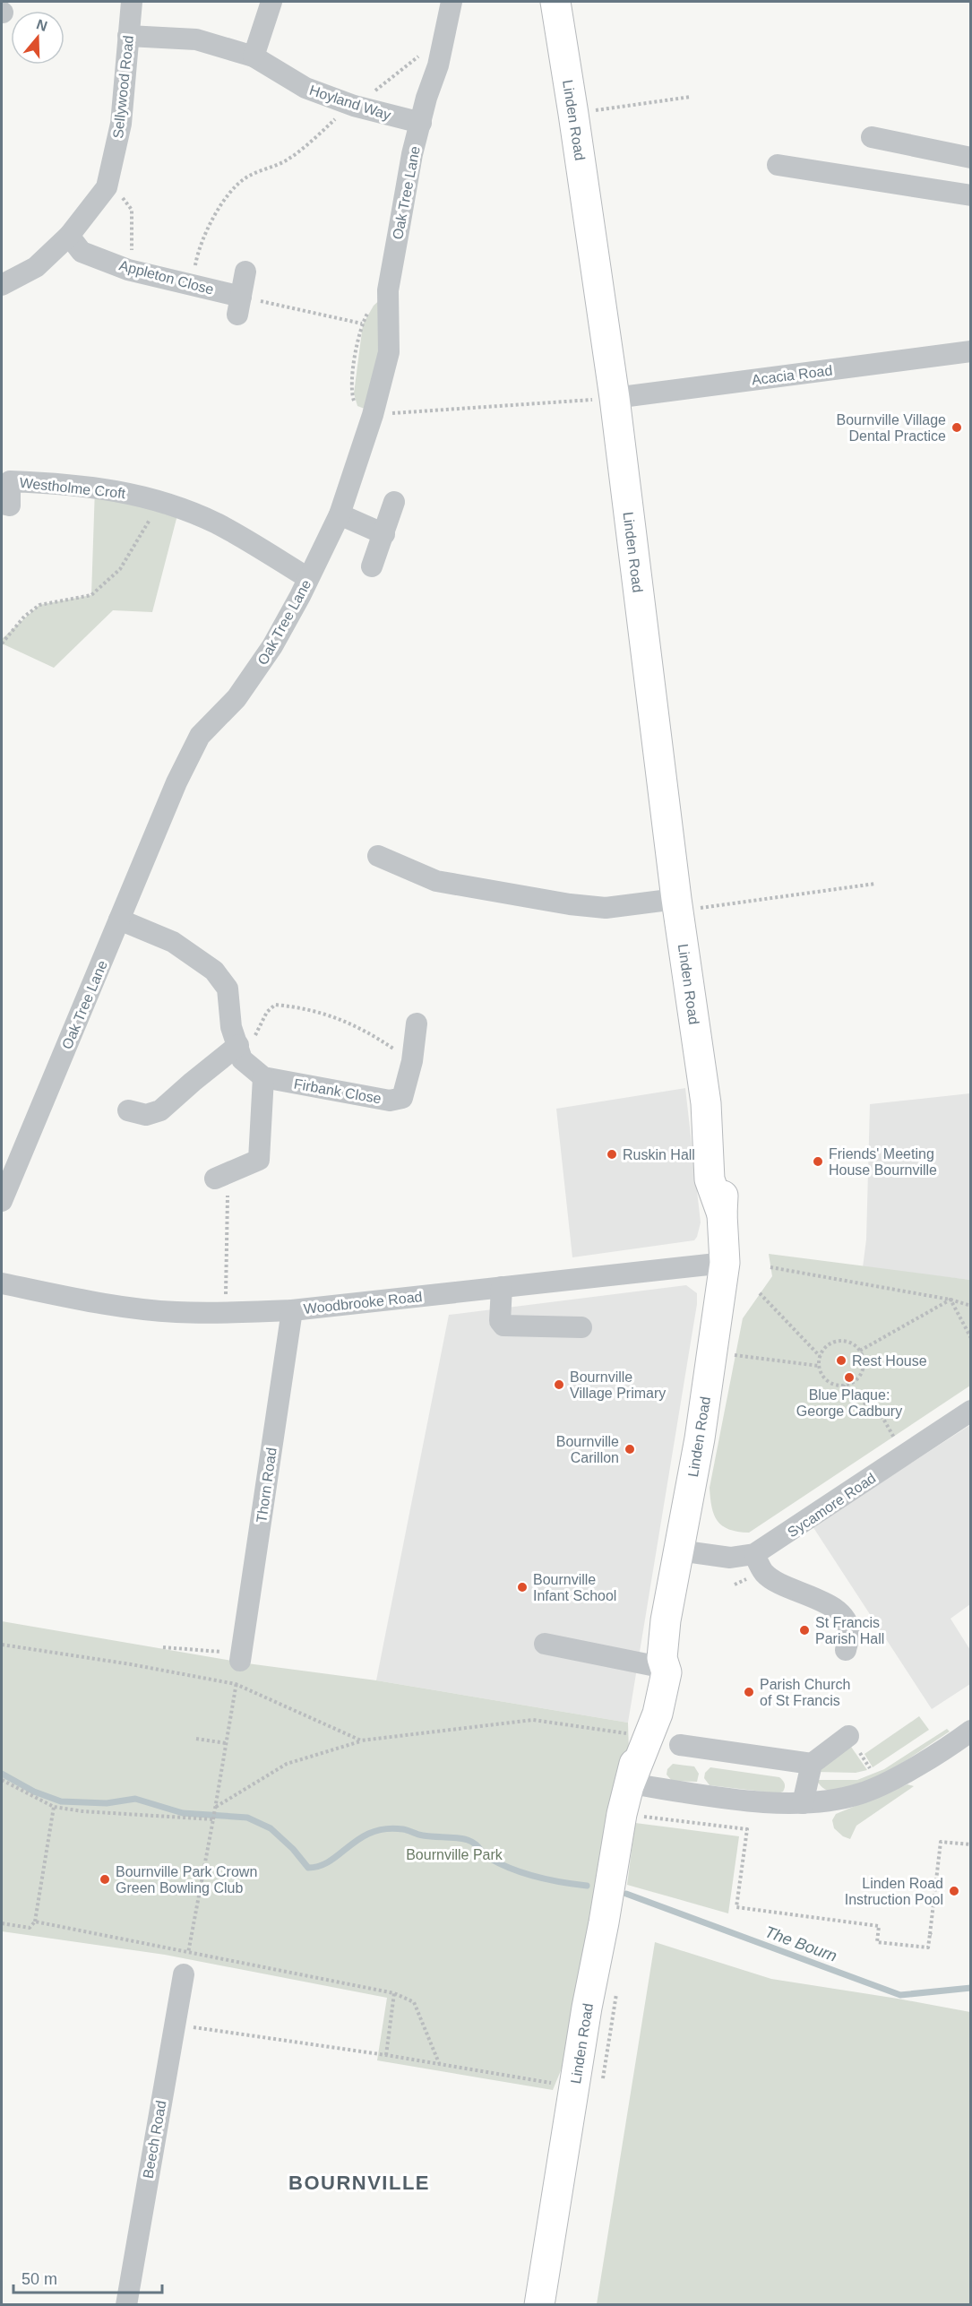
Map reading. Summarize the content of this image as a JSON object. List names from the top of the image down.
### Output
{
  "streets": {
    "highway": ["Linden Road"],
    "street": [
      "Sellywood Road",
      "Hoyland Way",
      "Oak Tree Lane",
      "Appleton Close",
      "Acacia Road",
      "Westholme Croft",
      "Firbank Close",
      "Woodbrooke Road",
      "Thorn Road",
      "Sycamore Road",
      "Beech Road"
    ]
  },
  "crossings": [
    ["Sellywood Road", "Hoyland Way"],
    ["Sellywood Road", "Appleton Close"],
    ["Hoyland Way", "Oak Tree Lane"],
    ["Linden Road", "Acacia Road"],
    ["Linden Road", "Woodbrooke Road"],
    ["Linden Road", "Sycamore Road"],
    ["Oak Tree Lane", "Westholme Croft"],
    ["Woodbrooke Road", "Thorn Road"]
  ],
  "districts": ["BOURNVILLE"],
  "water": ["The Bourn"],
  "parks": ["Bournville Park"],
  "places": [
    "Bournville Village Dental Practice",
    "Ruskin Hall",
    "Friends' Meeting House Bournville",
    "Rest House",
    "Blue Plaque: George Cadbury",
    "Bournville Village Primary",
    "Bournville Carillon",
    "Bournville Infant School",
    "St Francis Parish Hall",
    "Parish Church of St Francis",
    "Bournville Park Crown Green Bowling Club",
    "Linden Road Instruction Pool"
  ],
  "scale_bar": "50 m",
  "north": "top"
}
